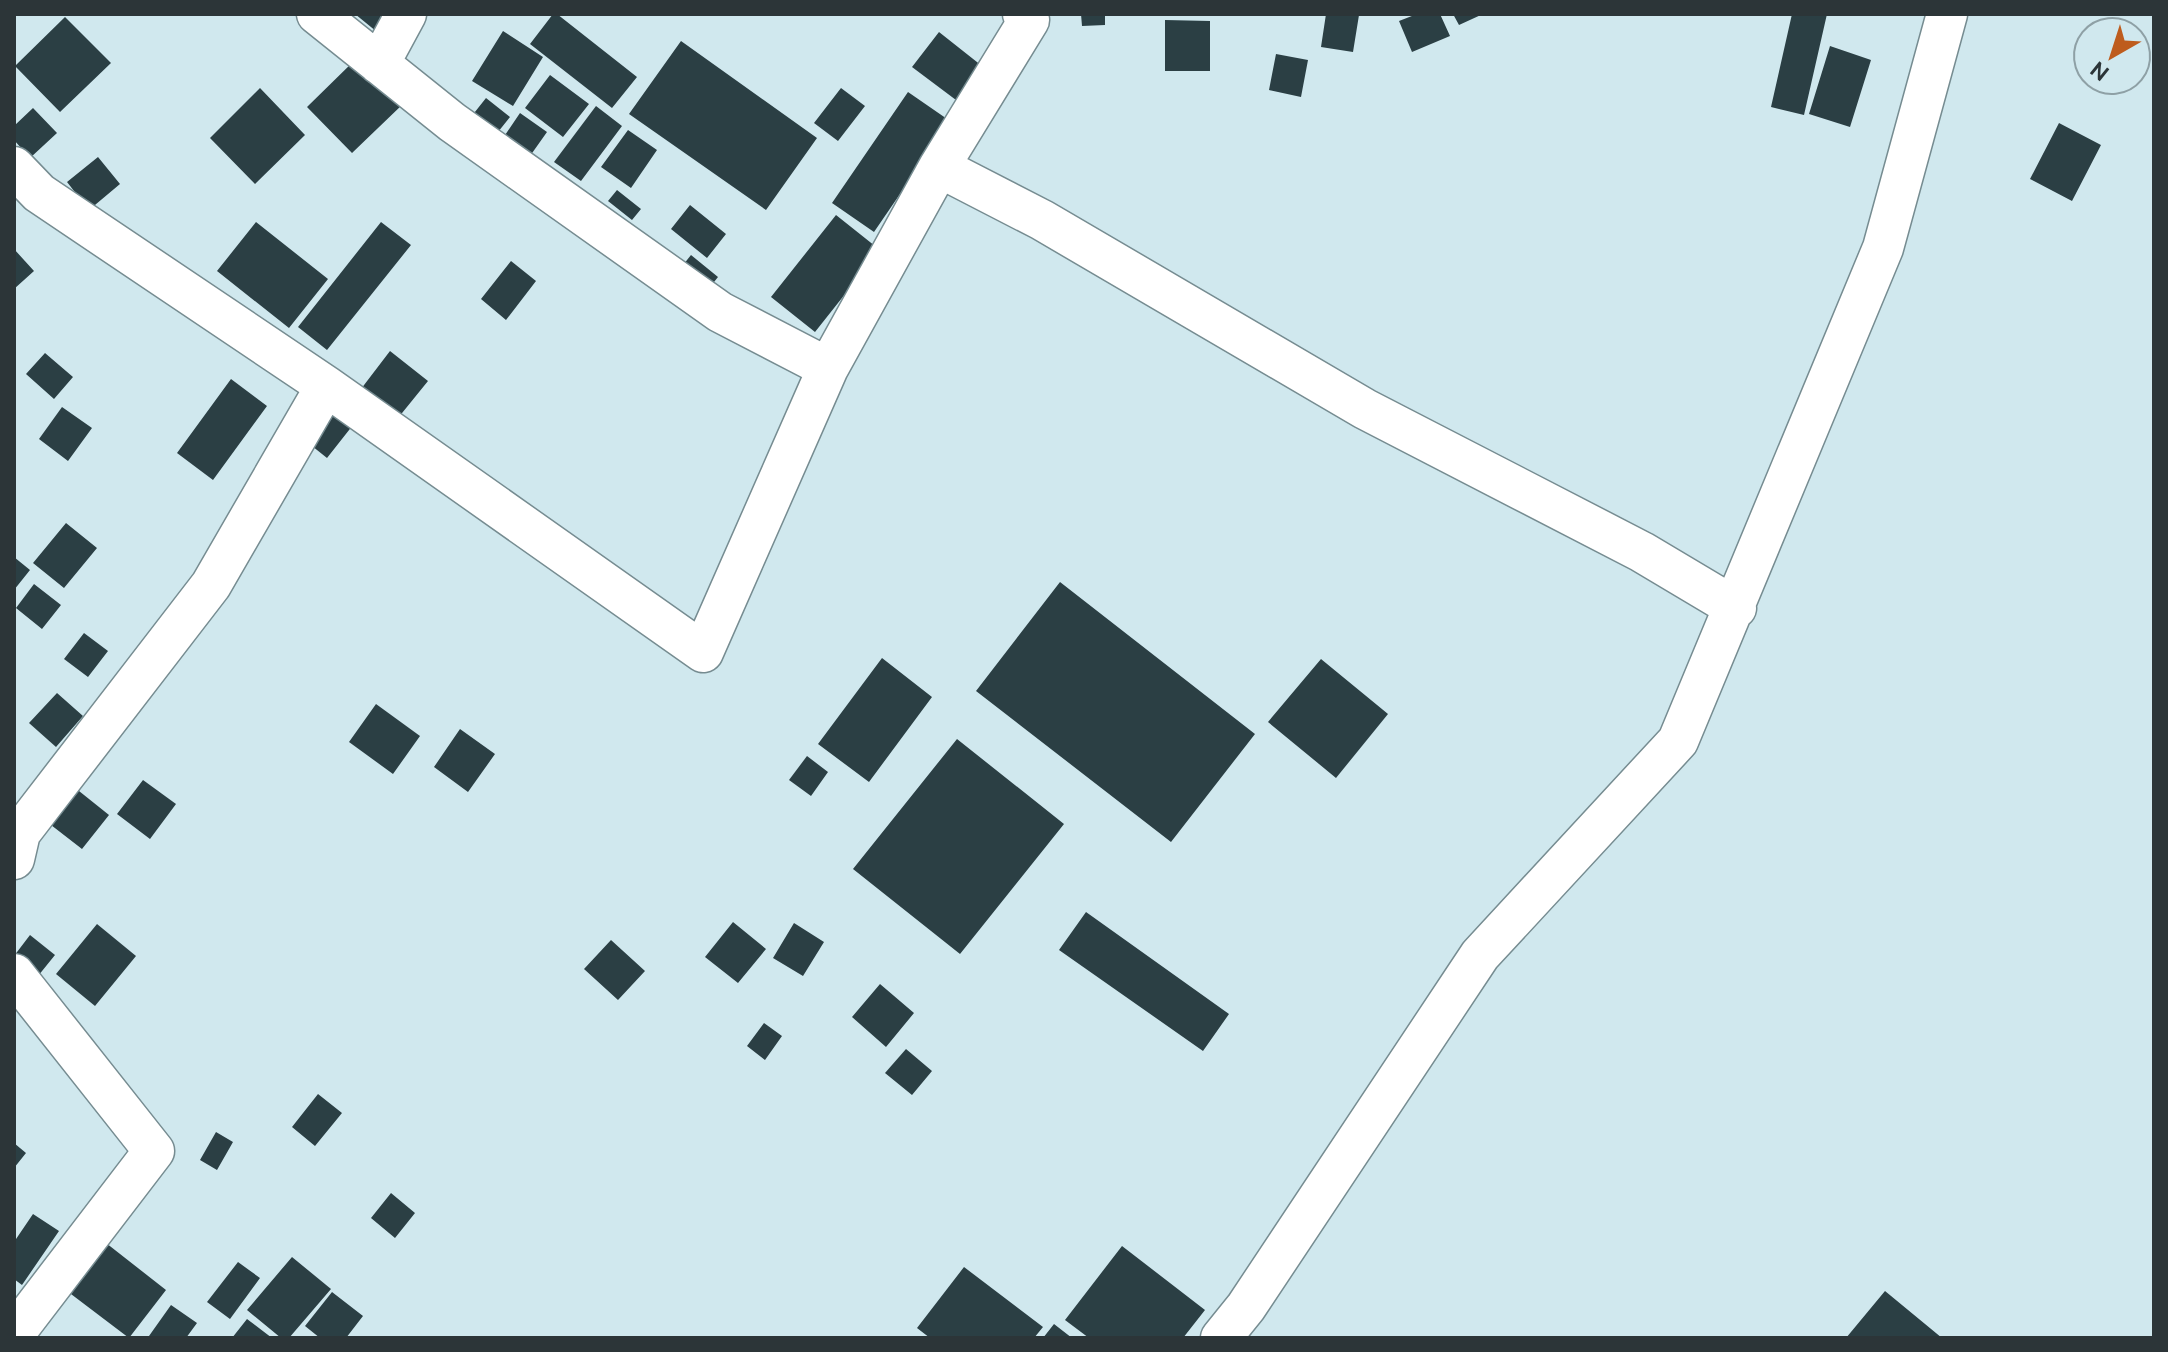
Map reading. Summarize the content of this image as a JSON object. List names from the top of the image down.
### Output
{
  "north": "bottom left"
}
